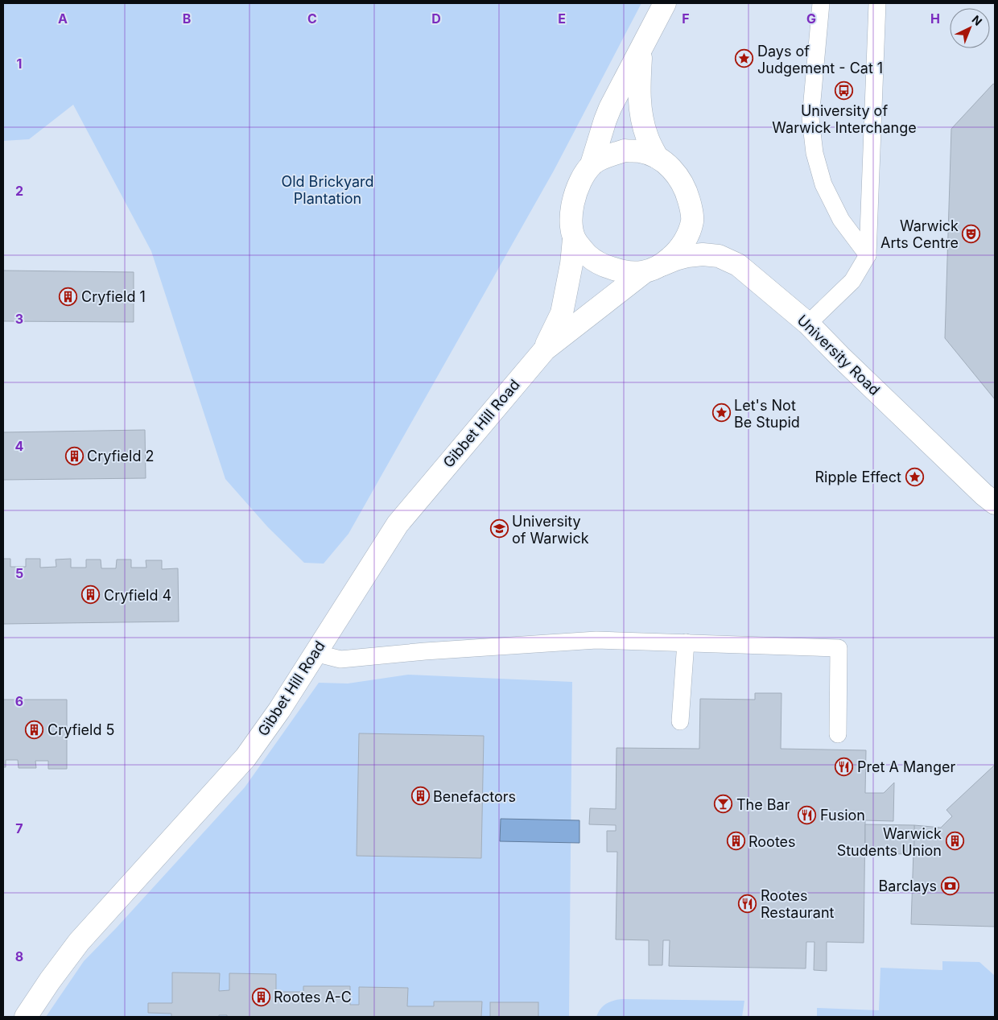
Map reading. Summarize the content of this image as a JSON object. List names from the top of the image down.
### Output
{
  "streets": {
    "street": ["University Road", "Gibbet Hill Road"]
  },
  "crossings": [
    ["University Road", "Gibbet Hill Road"]
  ],
  "parks": ["Old Brickyard Plantation"],
  "places": {
    "place": ["Days of Judgement - Cat 1", "Let's Not Be Stupid", "Ripple Effect"],
    "bus stop": ["University of Warwick Interchange"],
    "theatre": ["Warwick Arts Centre"],
    "building": [
      "Cryfield 1",
      "Cryfield 2",
      "Cryfield 4",
      "Cryfield 5",
      "Benefactors",
      "Rootes",
      "Warwick Students Union",
      "Rootes A-C"
    ],
    "school or university": ["University of Warwick"],
    "restaurant": ["Pret A Manger", "Fusion", "Rootes Restaurant"],
    "bar": ["The Bar"],
    "bank": ["Barclays"]
  },
  "north": "top right",
  "grid": {
    "columns": [
      "A",
      "B",
      "C",
      "D",
      "E",
      "F",
      "G",
      "H"
    ],
    "rows": [
      "1",
      "2",
      "3",
      "4",
      "5",
      "6",
      "7",
      "8"
    ]
  }
}
